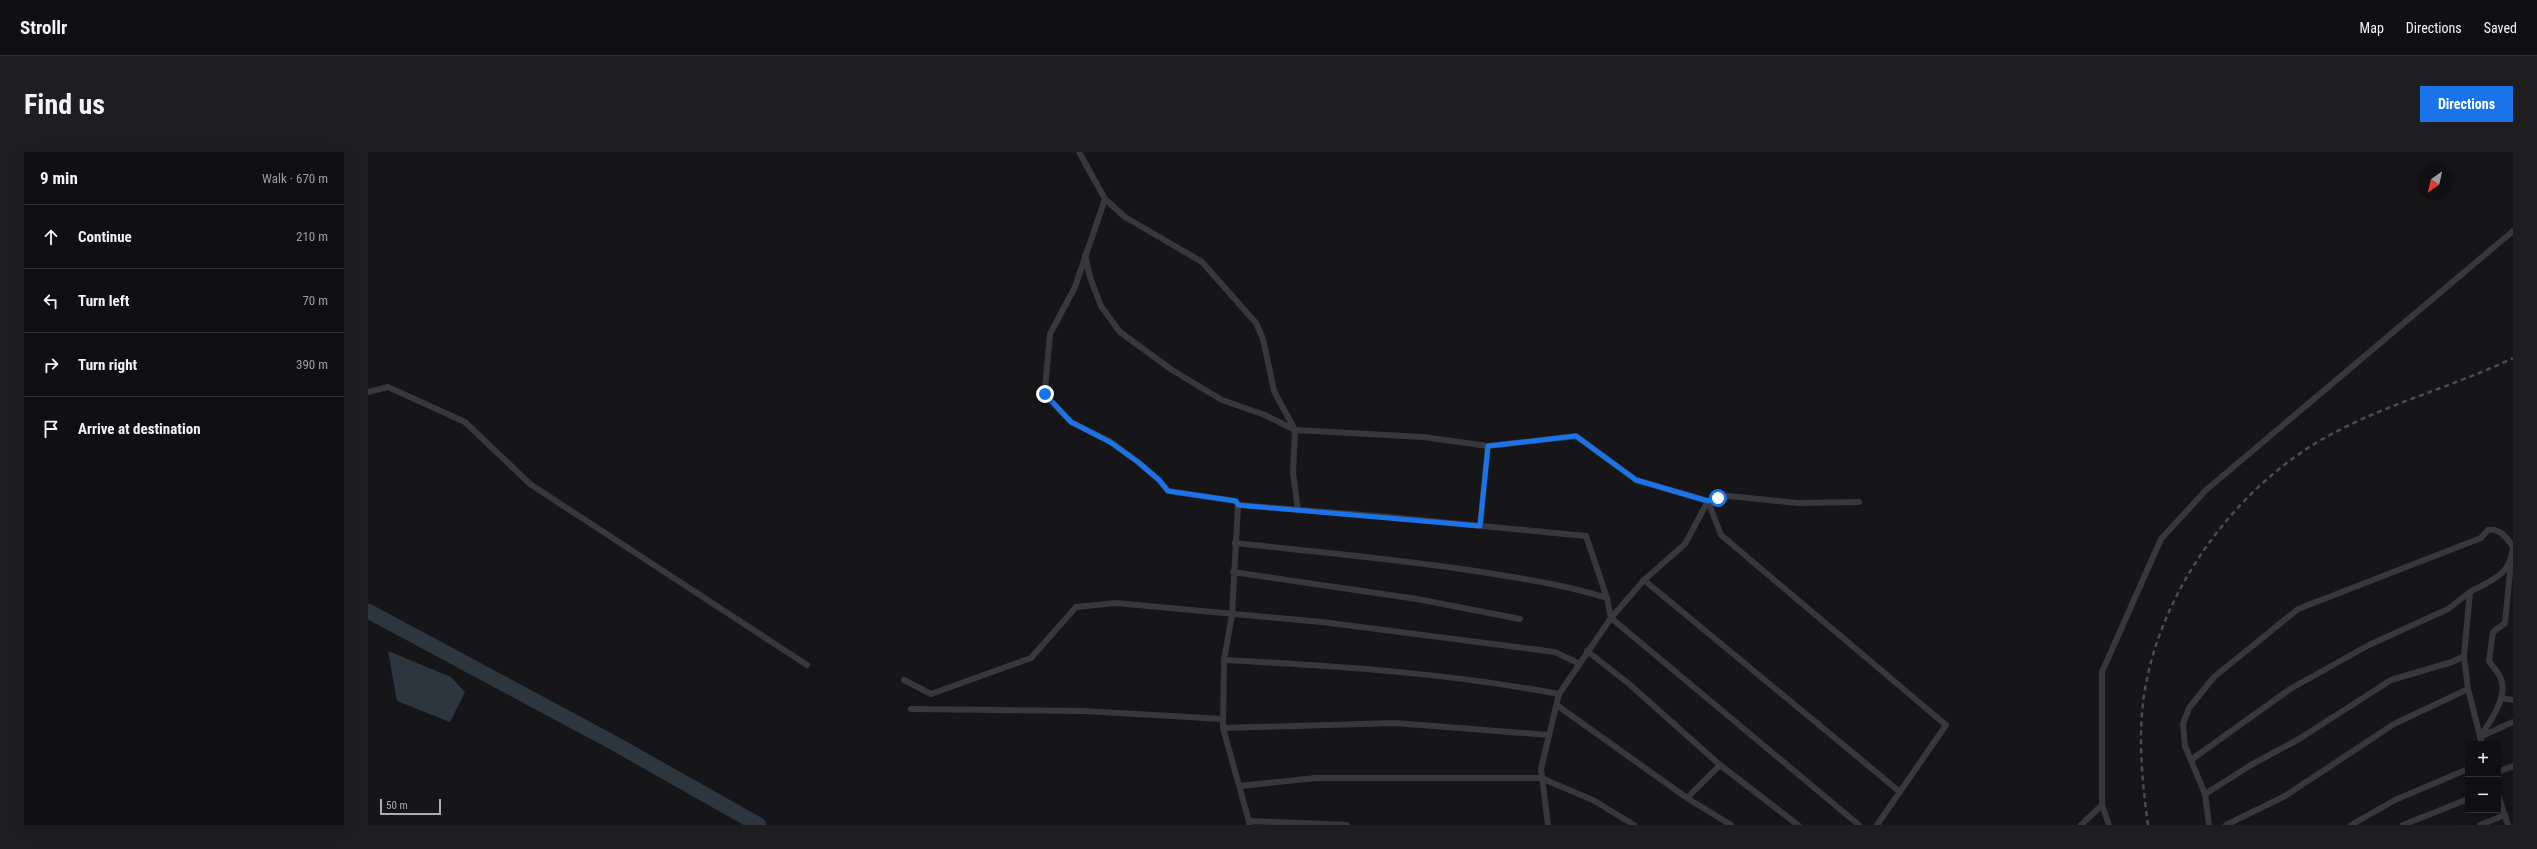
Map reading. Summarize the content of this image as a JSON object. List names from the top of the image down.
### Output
{
  "scale_bar": "50 m",
  "north": "bottom left",
  "page": {
    "header": "Strollr",
    "nav": ["Map", "Directions", "Saved"],
    "buttons": "Directions",
    "title": "Find us",
    "heading": ["9 min", "Walk · 670 m"],
    "list": [
      ["Continue", "210 m"],
      ["Turn left", "70 m"],
      ["Turn right", "390 m"],
      "Arrive at destination"
    ],
    "map_buttons": ["+", "−"],
    "scale": "50 m"
  }
}
